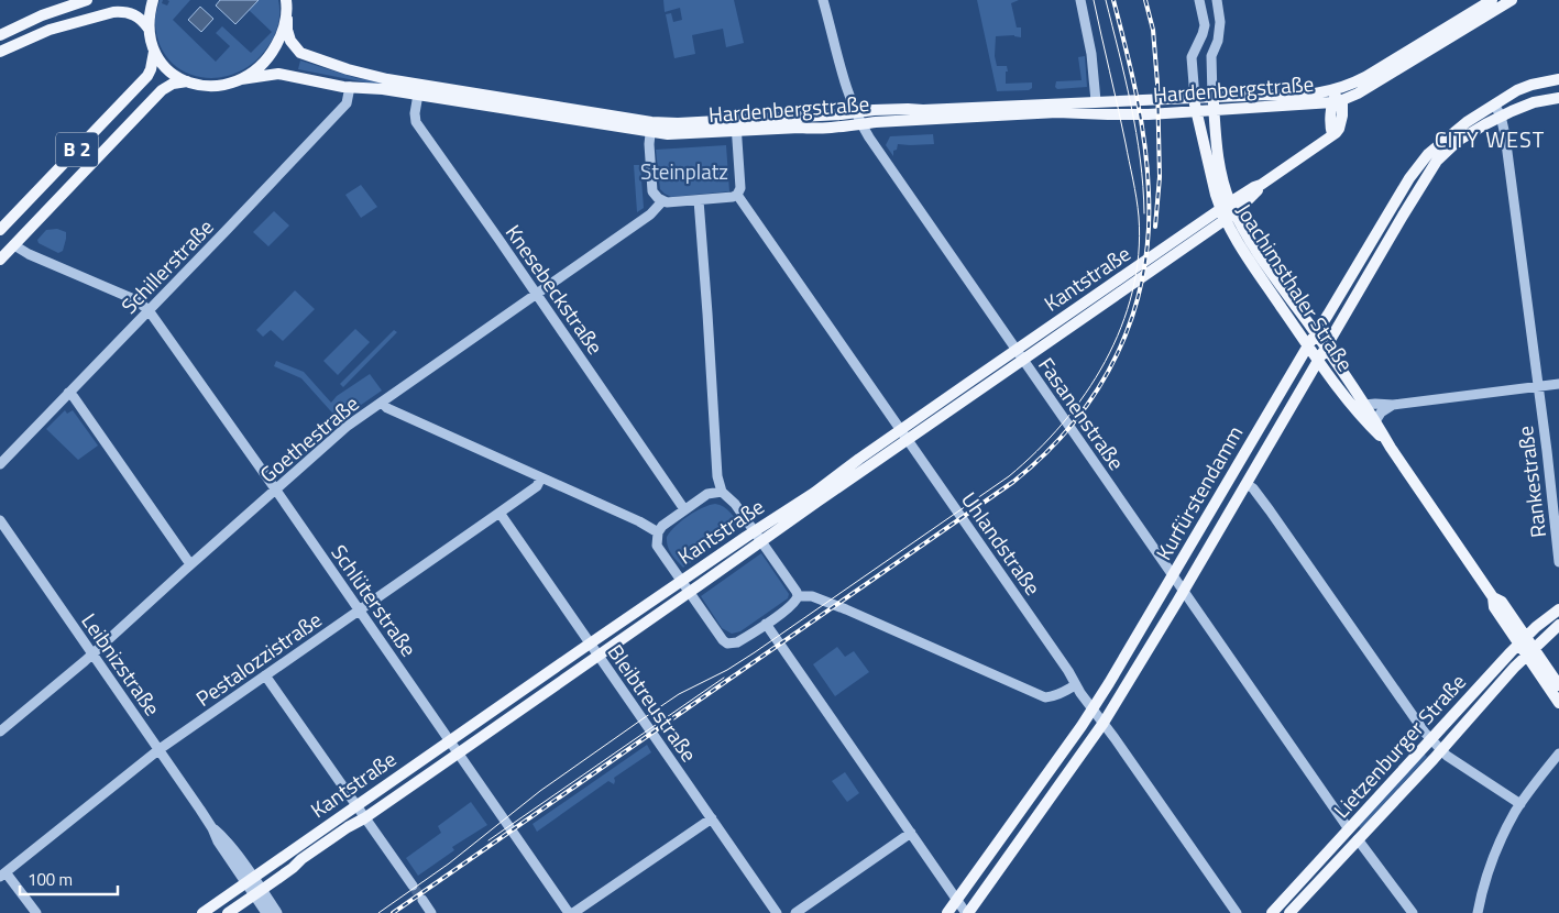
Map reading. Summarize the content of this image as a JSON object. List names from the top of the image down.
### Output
{
  "streets": {
    "main road": [
      "Hardenbergstraße",
      "B 2",
      "Kantstraße",
      "Joachimsthaler Straße",
      "Kurfürstendamm",
      "Lietzenburger Straße"
    ],
    "street": [
      "Schillerstraße",
      "Knesebeckstraße",
      "Fasanenstraße",
      "Goethestraße",
      "Rankestraße",
      "Uhlandstraße",
      "Schlüterstraße",
      "Pestalozzistraße",
      "Leibnizstraße",
      "Bleibtreustraße"
    ]
  },
  "crossings": [
    ["Hardenbergstraße", "B 2"],
    ["Hardenbergstraße", "Schillerstraße"],
    ["Hardenbergstraße", "Kantstraße"],
    ["Hardenbergstraße", "Joachimsthaler Straße"],
    ["Hardenbergstraße", "Knesebeckstraße"],
    ["Hardenbergstraße", "Fasanenstraße"],
    ["Schillerstraße", "Schlüterstraße"],
    ["Kantstraße", "Joachimsthaler Straße"],
    ["Kantstraße", "Fasanenstraße"],
    ["Kantstraße", "Uhlandstraße"],
    ["Kantstraße", "Schlüterstraße"],
    ["Kantstraße", "Leibnizstraße"],
    ["Kantstraße", "Bleibtreustraße"],
    ["Joachimsthaler Straße", "Kurfürstendamm"],
    ["Joachimsthaler Straße", "Lietzenburger Straße"],
    ["Knesebeckstraße", "Goethestraße"],
    ["Fasanenstraße", "Kurfürstendamm"],
    ["Fasanenstraße", "Lietzenburger Straße"],
    ["Goethestraße", "Schlüterstraße"],
    ["Goethestraße", "Leibnizstraße"],
    ["Rankestraße", "Kurfürstendamm"],
    ["Kurfürstendamm", "Uhlandstraße"],
    ["Schlüterstraße", "Pestalozzistraße"],
    ["Pestalozzistraße", "Leibnizstraße"],
    ["Pestalozzistraße", "Bleibtreustraße"]
  ],
  "districts": ["CITY WEST"],
  "parks": ["Steinplatz"],
  "scale_bar": "100 m"
}
